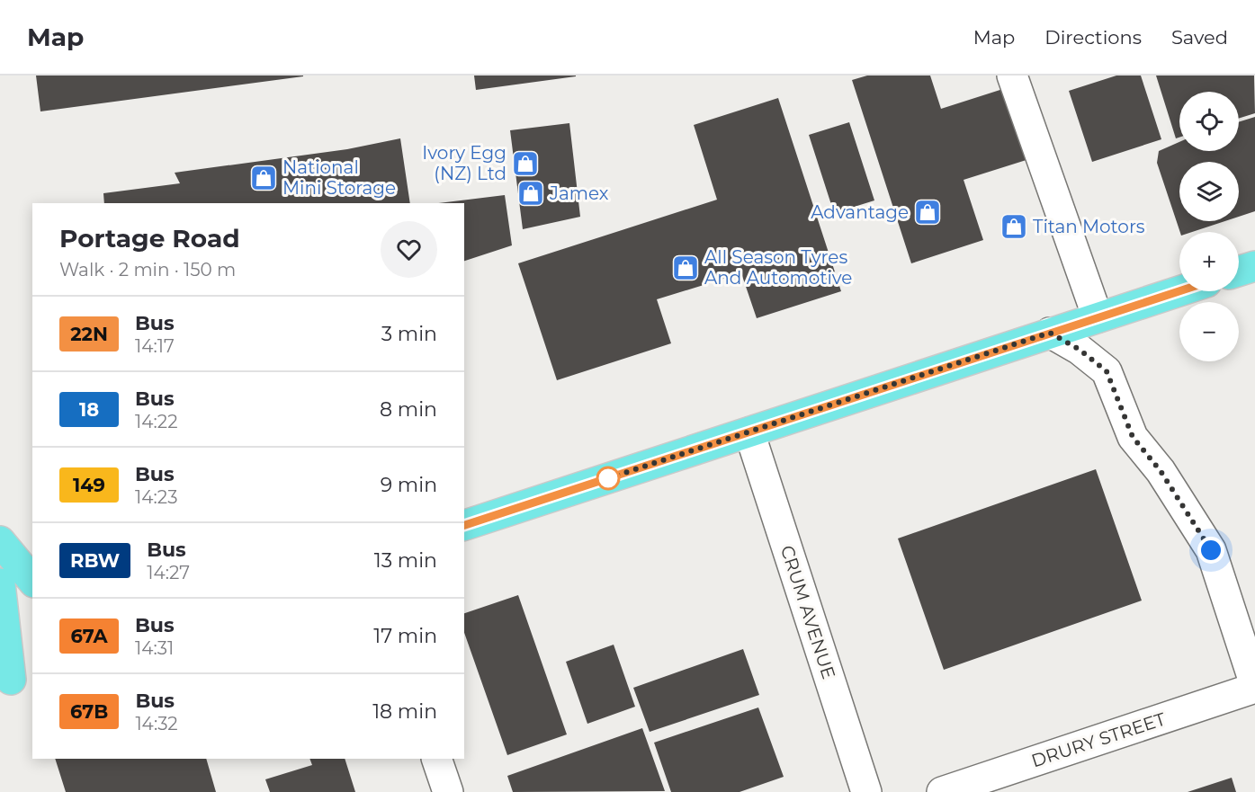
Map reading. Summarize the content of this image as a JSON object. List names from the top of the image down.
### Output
{
  "streets": {
    "street": ["CRUM AVENUE", "DRURY STREET"]
  },
  "places": {
    "shop": [
      "Ivory Egg (NZ) Ltd",
      "National Mini Storage",
      "Jamex",
      "Advantage",
      "Titan Motors",
      "All Season Tyres And Automotive"
    ]
  },
  "lines": ["bus line 22N"],
  "page": {
    "header": "Map",
    "nav": ["Map", "Directions", "Saved"],
    "map_buttons": ["+", "−"],
    "heading": ["Portage Road", "Walk · 2 min · 150 m"],
    "list": [
      {
        "mark": "22N",
        "name": "Bus",
        "note": "14:17",
        "value": "3 min"
      },
      {
        "mark": "18",
        "name": "Bus",
        "note": "14:22",
        "value": "8 min"
      },
      {
        "mark": "149",
        "name": "Bus",
        "note": "14:23",
        "value": "9 min"
      },
      {
        "mark": "RBW",
        "name": "Bus",
        "note": "14:27",
        "value": "13 min"
      },
      {
        "mark": "67A",
        "name": "Bus",
        "note": "14:31",
        "value": "17 min"
      },
      {
        "mark": "67B",
        "name": "Bus",
        "note": "14:32",
        "value": "18 min"
      }
    ]
  }
}
